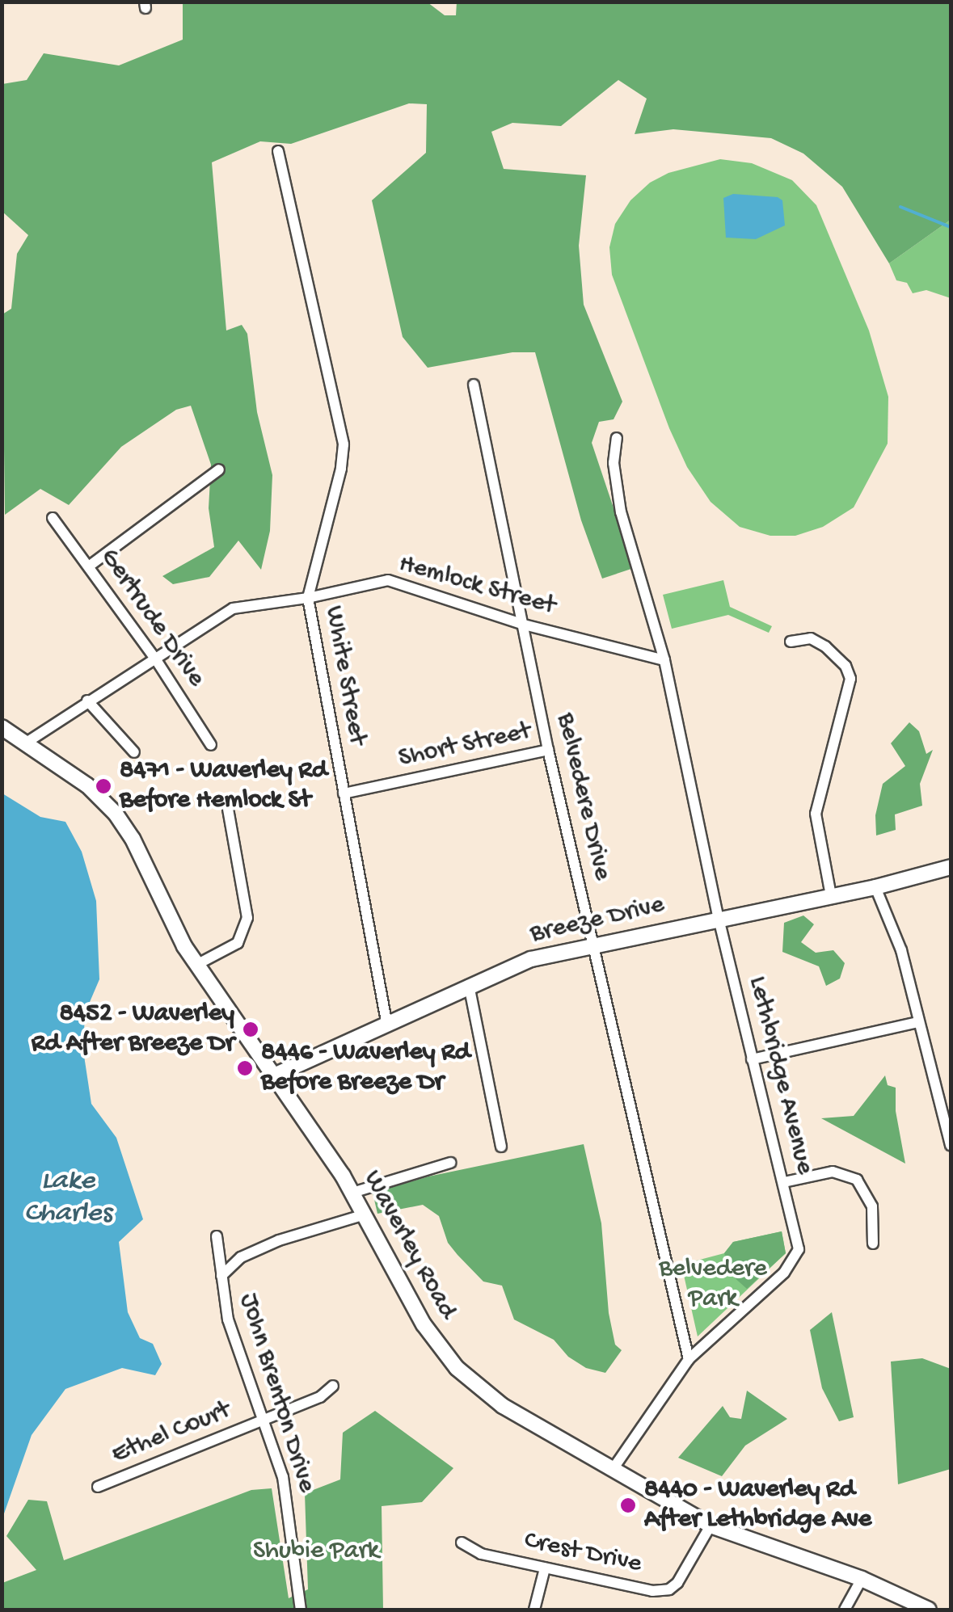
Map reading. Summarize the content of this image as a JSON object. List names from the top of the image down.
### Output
{
  "streets": {
    "main road": ["Breeze Drive", "Waverley Road"],
    "street": [
      "Hemlock Street",
      "Gertrude Drive",
      "White Street",
      "Short Street",
      "Belvedere Drive",
      "Lethbridge Avenue",
      "John Brenton Drive",
      "Ethel Court",
      "Crest Drive"
    ]
  },
  "crossings": [
    ["Hemlock Street", "Gertrude Drive"],
    ["Hemlock Street", "White Street"],
    ["Hemlock Street", "Belvedere Drive"],
    ["Hemlock Street", "Lethbridge Avenue"],
    ["Hemlock Street", "Waverley Road"],
    ["White Street", "Short Street"],
    ["White Street", "Breeze Drive"],
    ["Short Street", "Belvedere Drive"],
    ["Belvedere Drive", "Breeze Drive"],
    ["Belvedere Drive", "Lethbridge Avenue"],
    ["Breeze Drive", "Lethbridge Avenue"],
    ["Breeze Drive", "Waverley Road"],
    ["Lethbridge Avenue", "Waverley Road"],
    ["Waverley Road", "Crest Drive"],
    ["John Brenton Drive", "Ethel Court"]
  ],
  "water": ["Lake Charles"],
  "parks": ["Belvedere Park", "Shubie Park"],
  "places": [
    "8471 - Waverley Rd Before Hemlock St",
    "8452 - Waverley Rd After Breeze Dr",
    "8446 - Waverley Rd Before Breeze Dr",
    "8440 - Waverley Rd After Lethbridge Ave"
  ]
}
